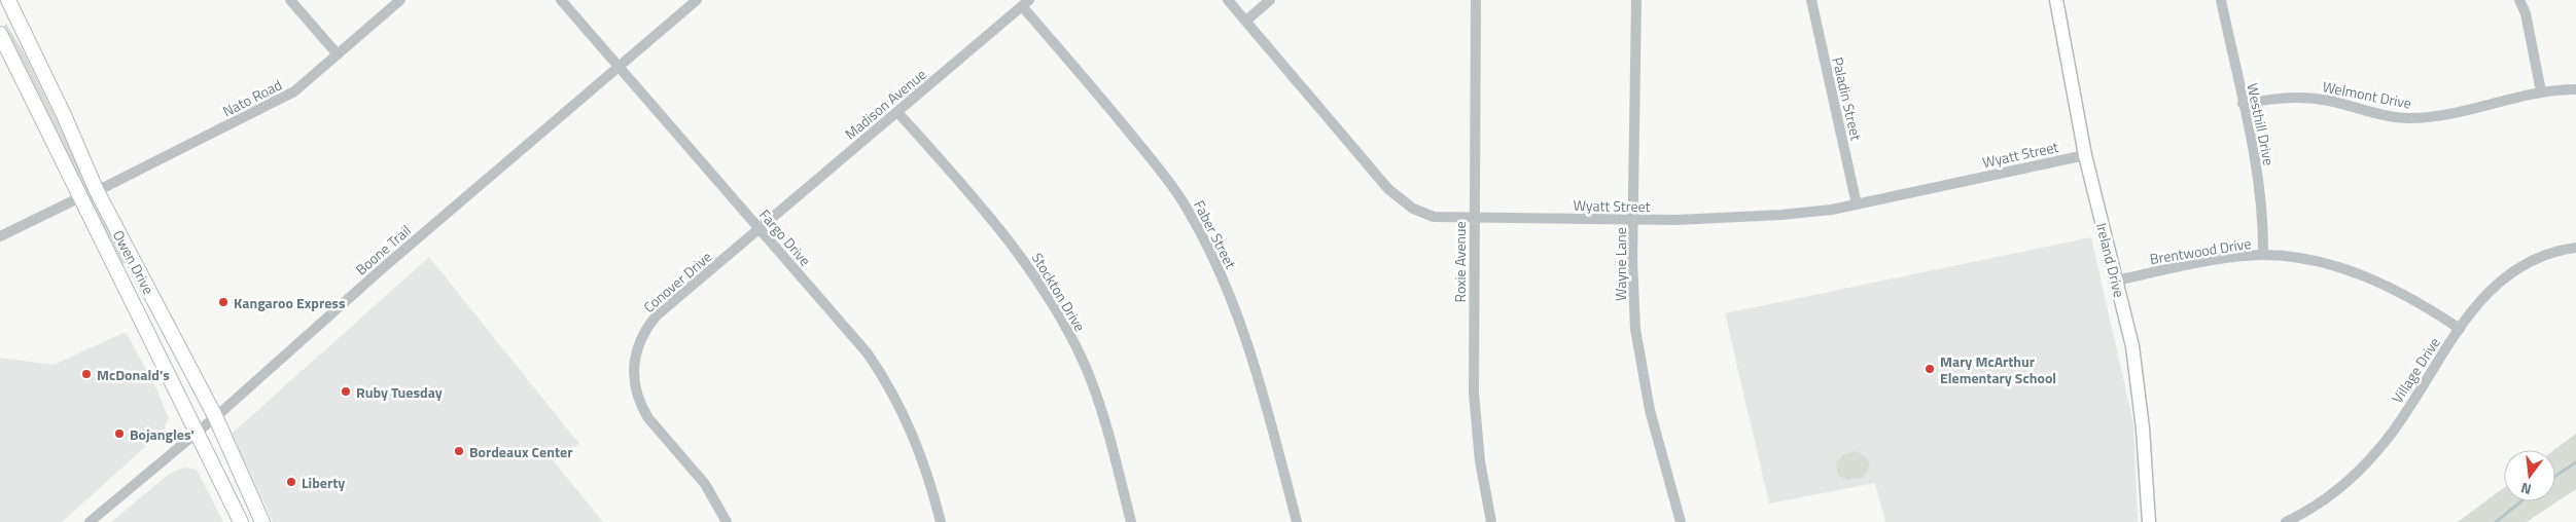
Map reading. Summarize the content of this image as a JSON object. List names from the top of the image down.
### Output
{
  "streets": {
    "highway": ["Owen Drive"],
    "main road": ["Ireland Drive"],
    "street": [
      "Welmont Drive",
      "Nato Road",
      "Paladin Street",
      "Madison Avenue",
      "Westhill Drive",
      "Wyatt Street",
      "Faber Street",
      "Fargo Drive",
      "Boone Trail",
      "Brentwood Drive",
      "Roxie Avenue",
      "Wayne Lane",
      "Conover Drive",
      "Stockton Drive",
      "Village Drive"
    ]
  },
  "crossings": [
    ["Welmont Drive", "Westhill Drive"],
    ["Nato Road", "Owen Drive"],
    ["Paladin Street", "Wyatt Street"],
    ["Madison Avenue", "Faber Street"],
    ["Madison Avenue", "Fargo Drive"],
    ["Madison Avenue", "Conover Drive"],
    ["Madison Avenue", "Stockton Drive"],
    ["Westhill Drive", "Brentwood Drive"],
    ["Wyatt Street", "Ireland Drive"],
    ["Wyatt Street", "Roxie Avenue"],
    ["Wyatt Street", "Wayne Lane"],
    ["Fargo Drive", "Boone Trail"],
    ["Fargo Drive", "Conover Drive"],
    ["Boone Trail", "Owen Drive"],
    ["Brentwood Drive", "Ireland Drive"],
    ["Brentwood Drive", "Village Drive"]
  ],
  "places": [
    "Kangaroo Express",
    "Mary McArthur Elementary School",
    "McDonald's",
    "Ruby Tuesday",
    "Bojangles'",
    "Bordeaux Center",
    "Liberty"
  ],
  "north": "bottom"
}
